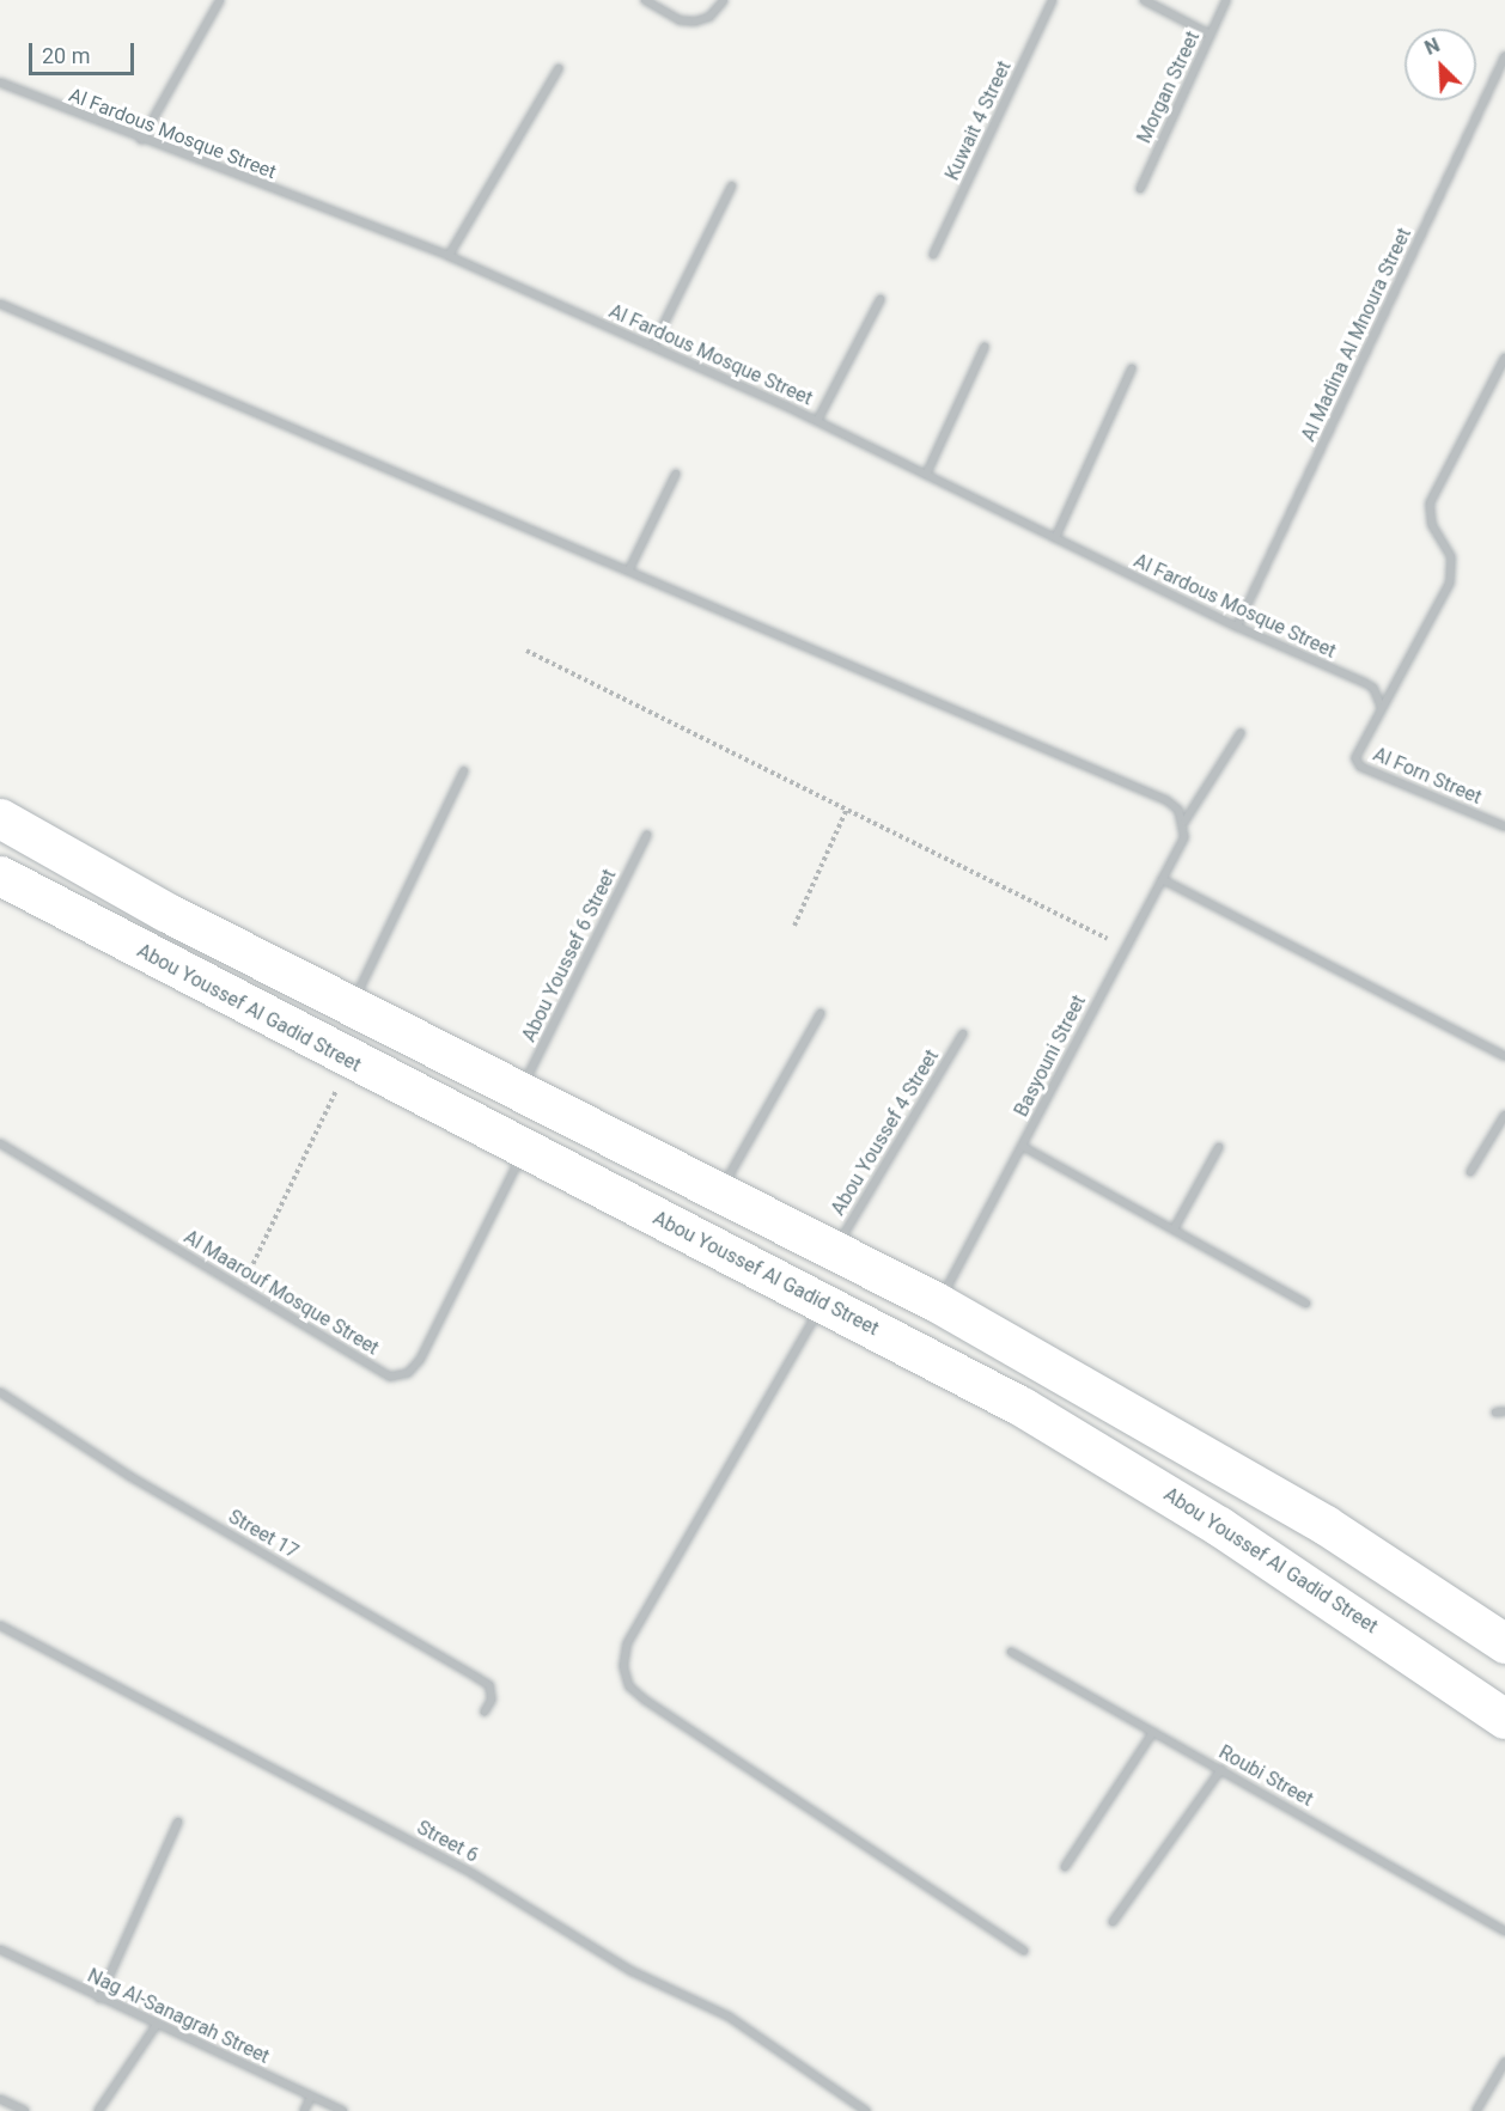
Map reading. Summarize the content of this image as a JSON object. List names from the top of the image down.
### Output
{
  "streets": {
    "street": [
      "Morgan Street",
      "Kuwait 4 Street",
      "Al Fardous Mosque Street",
      "Al Madina Al Mnoura Street",
      "Al Forn Street",
      "Abou Youssef 6 Street",
      "Abou Youssef Al Gadid Street",
      "Basyouni Street",
      "Abou Youssef 4 Street",
      "Al Maarouf Mosque Street",
      "Street 17",
      "Roubi Street",
      "Street 6",
      "Nag Al-Sanagrah Street"
    ]
  },
  "crossings": [
    ["Al Fardous Mosque Street", "Al Madina Al Mnoura Street"],
    ["Al Fardous Mosque Street", "Al Forn Street"],
    ["Abou Youssef Al Gadid Street", "Al Maarouf Mosque Street"]
  ],
  "scale_bar": "20 m",
  "north": "top left"
}
